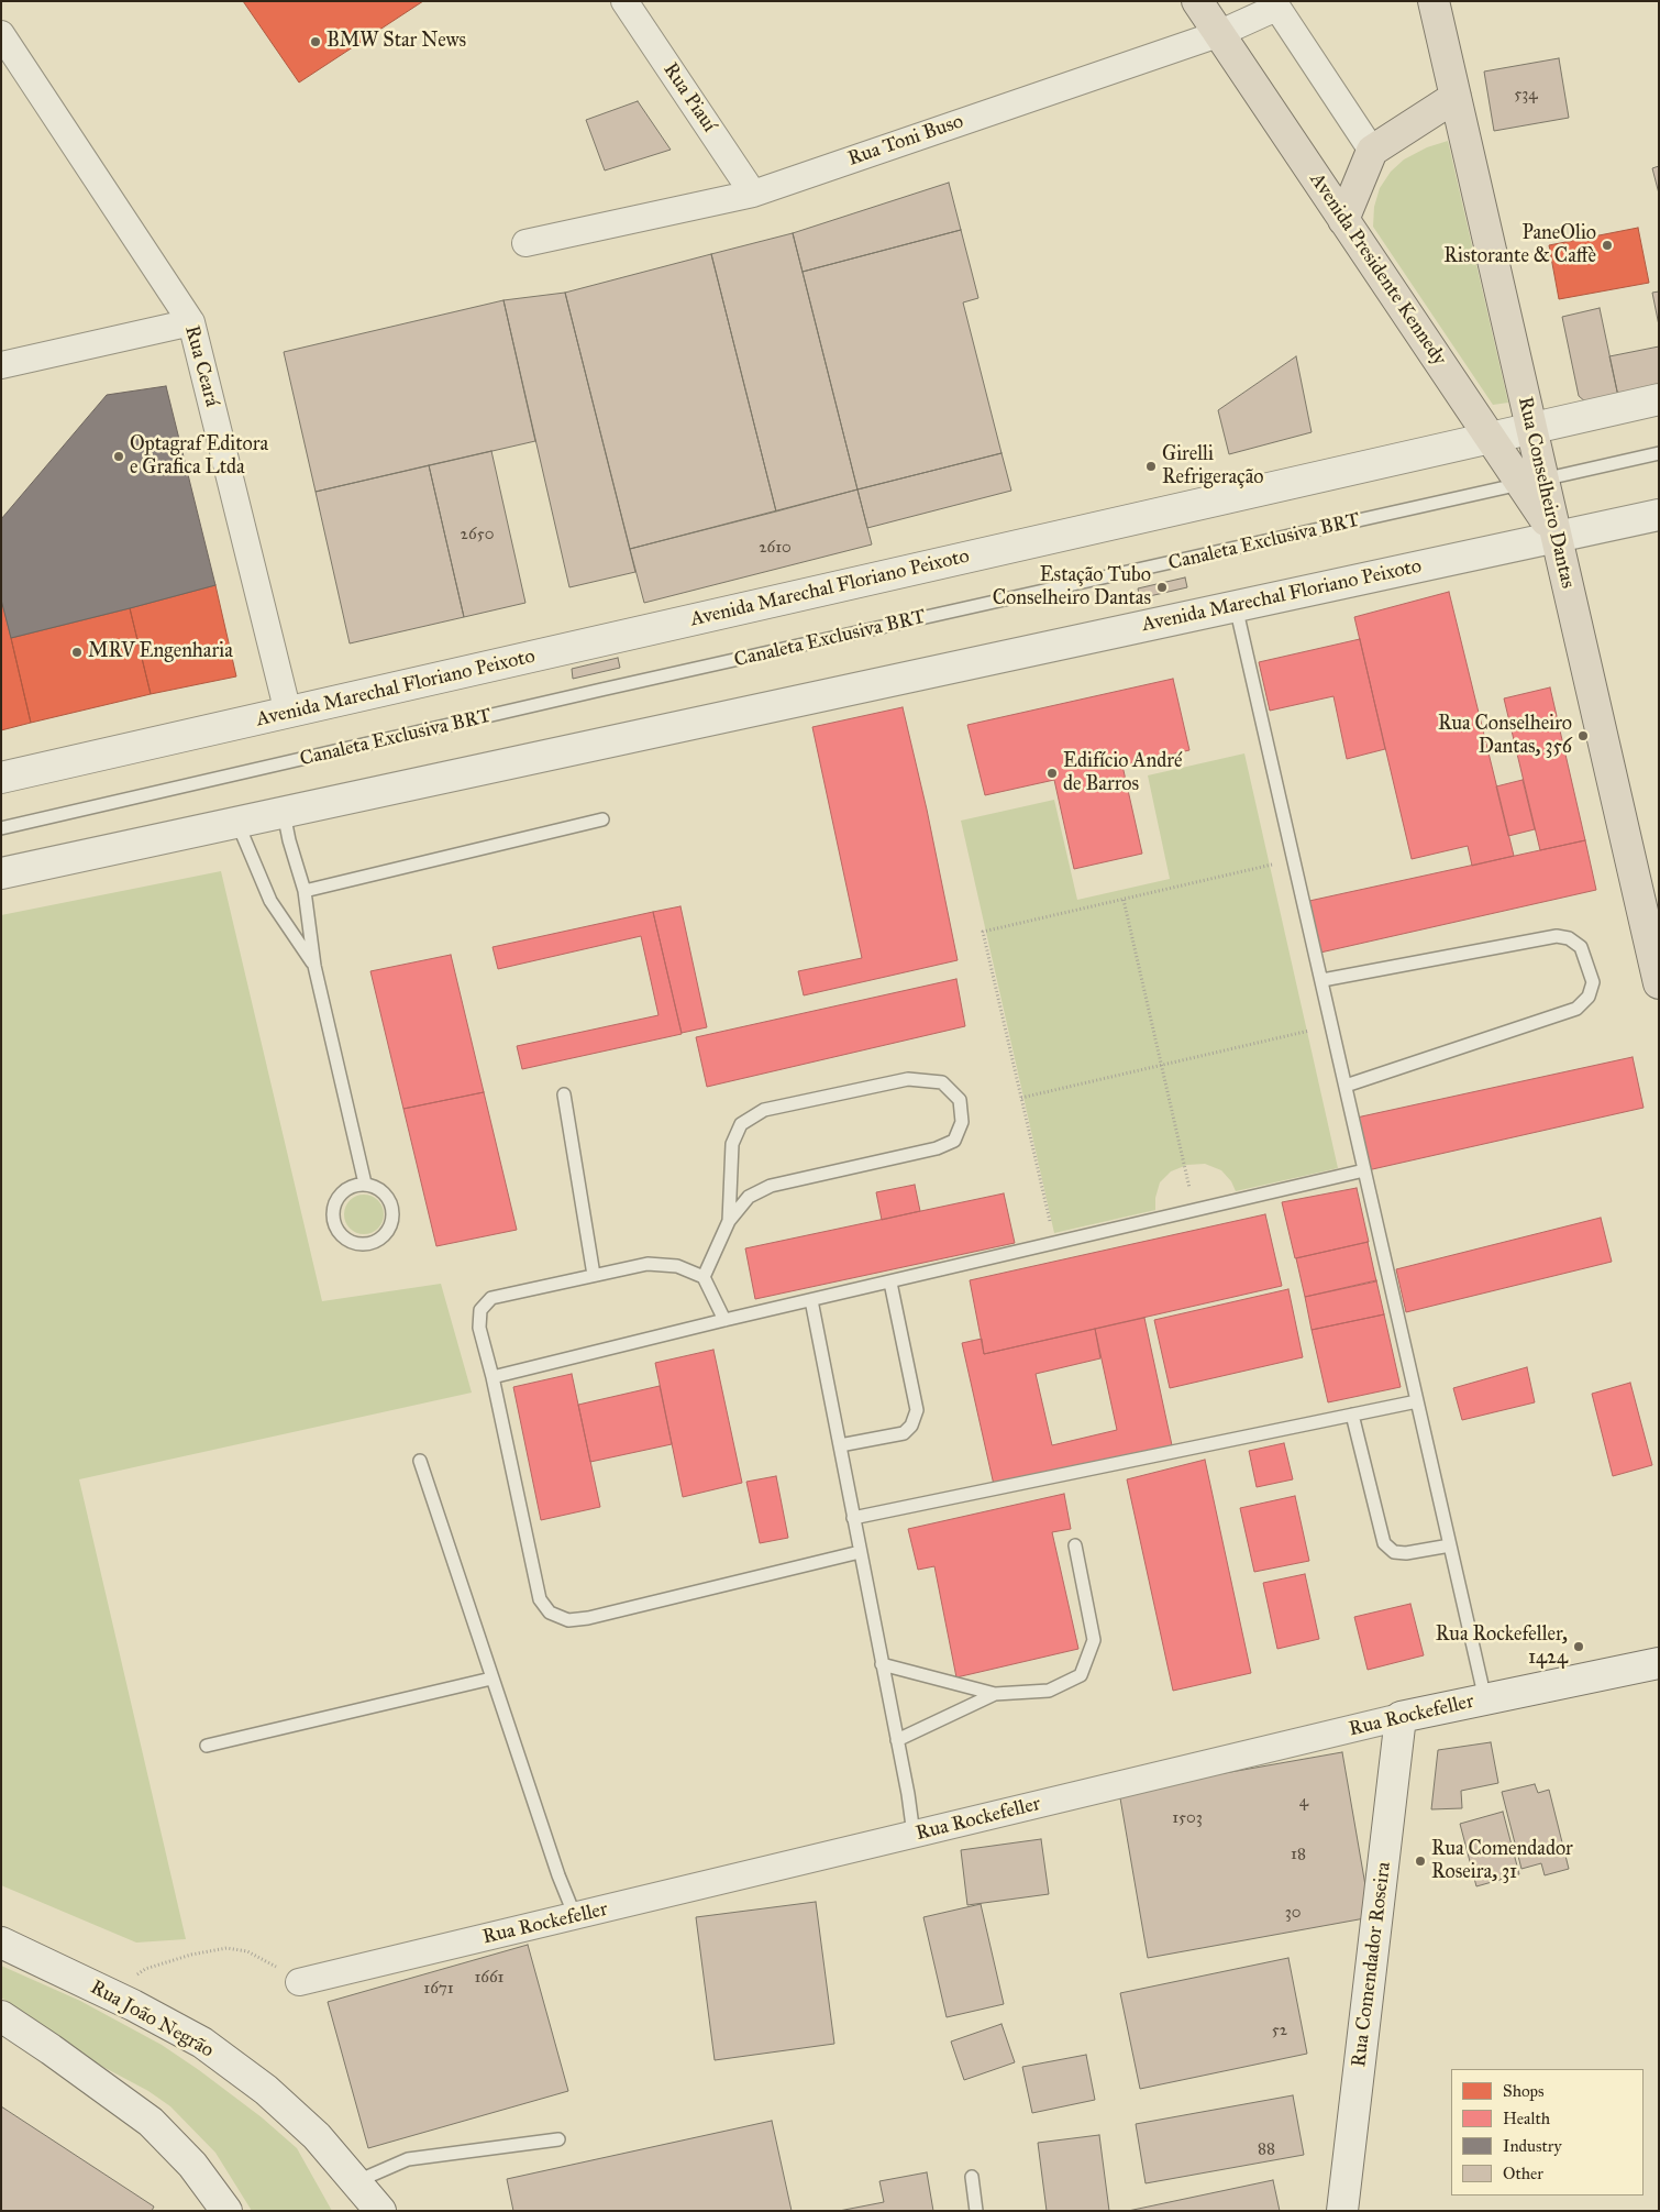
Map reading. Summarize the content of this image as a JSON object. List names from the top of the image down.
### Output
{
  "streets": {
    "main road": ["Avenida Presidente Kennedy", "Rua Conselheiro Dantas"],
    "street": [
      "Rua Piauí",
      "Rua Toni Buso",
      "Rua Ceará",
      "Avenida Marechal Floriano Peixoto",
      "Rua Rockefeller",
      "Rua Comendador Roseira",
      "Rua João Negrão"
    ],
    "lane": ["Canaleta Exclusiva BRT"]
  },
  "crossings": [
    ["Rua Piauí", "Rua Toni Buso"],
    ["Rua Toni Buso", "Avenida Presidente Kennedy"],
    ["Avenida Presidente Kennedy", "Rua Conselheiro Dantas"],
    ["Avenida Presidente Kennedy", "Canaleta Exclusiva BRT"],
    ["Avenida Presidente Kennedy", "Avenida Marechal Floriano Peixoto"],
    ["Rua Ceará", "Avenida Marechal Floriano Peixoto"],
    ["Rua Conselheiro Dantas", "Canaleta Exclusiva BRT"],
    ["Rua Conselheiro Dantas", "Avenida Marechal Floriano Peixoto"],
    ["Rua Rockefeller", "Rua Comendador Roseira"]
  ],
  "places": [
    "BMW Star News",
    "PaneOlio Ristorante & Caffè",
    "Optagraf Editora e Grafica Ltda",
    "Girelli Refrigeração",
    "Estação Tubo Conselheiro Dantas",
    "MRV Engenharia",
    "Rua Conselheiro Dantas, 356",
    "Edifício André de Barros",
    "Rua Rockefeller, 1424",
    "Rua Comendador Roseira, 31"
  ],
  "house_numbers": [
    "534",
    "2650",
    "2610",
    "4",
    "1503",
    "18",
    "30",
    "1661",
    "1671",
    "52",
    "88"
  ],
  "legend": [
    "Shops",
    "Health",
    "Industry",
    "Other"
  ]
}
